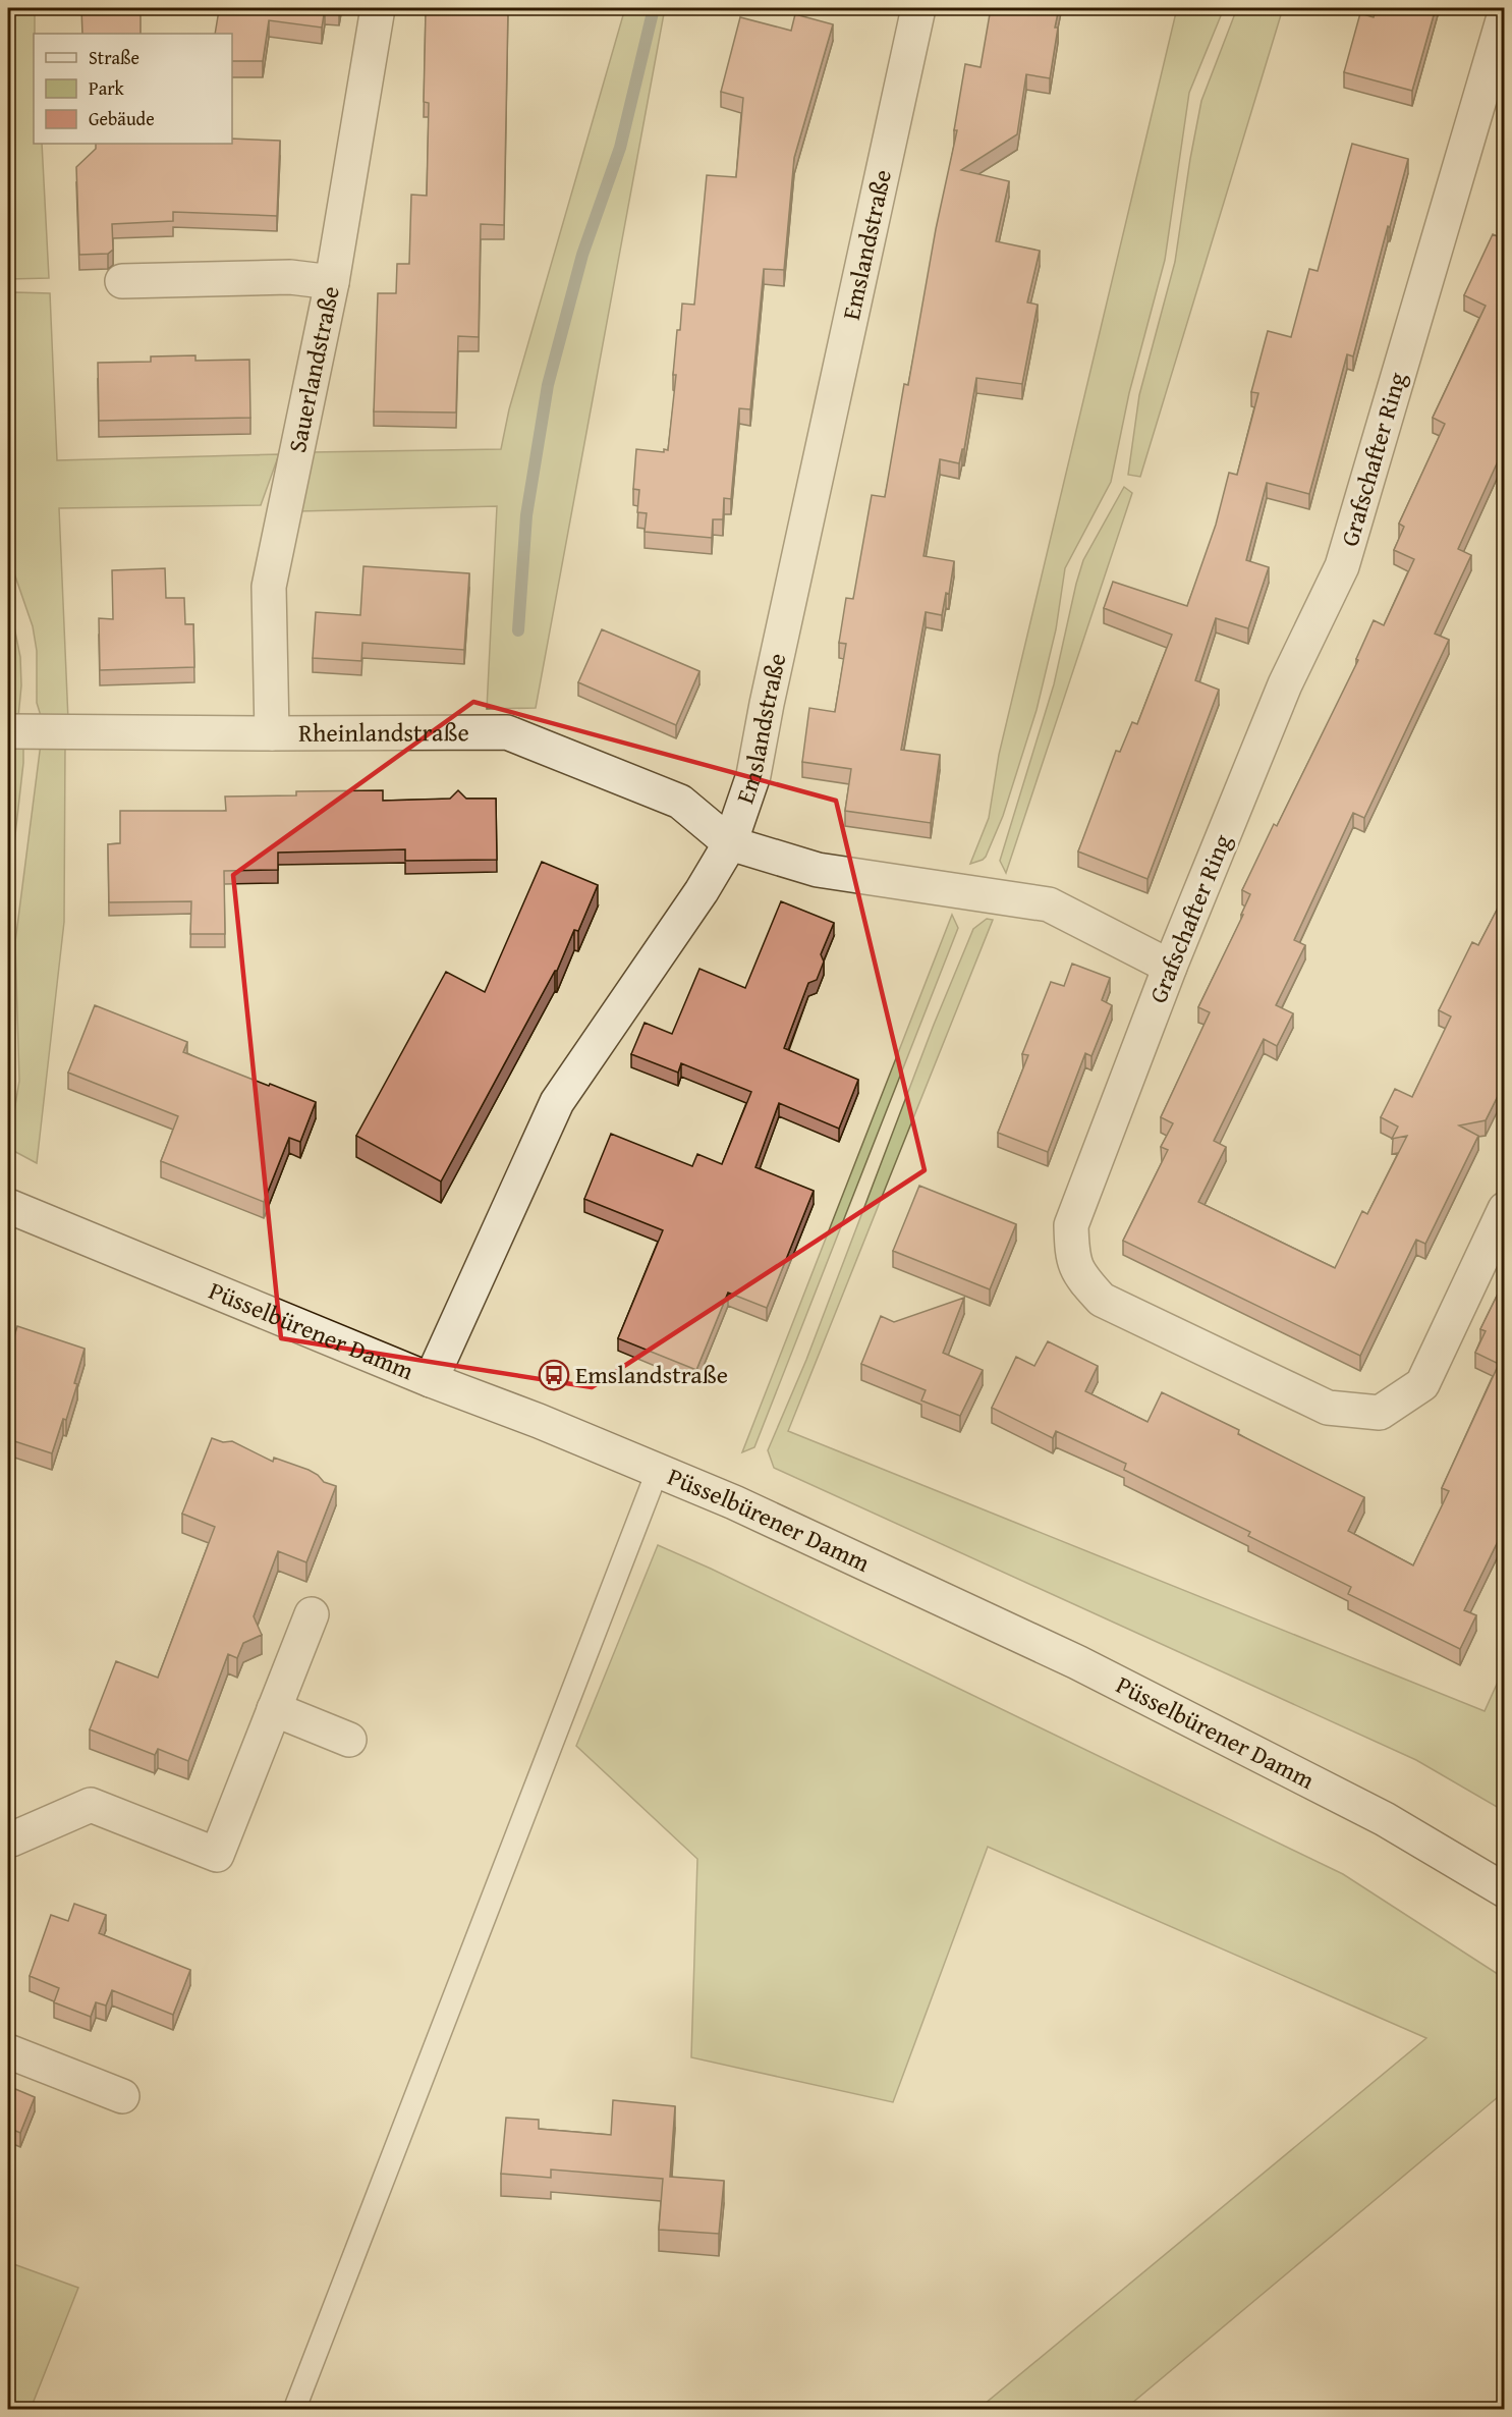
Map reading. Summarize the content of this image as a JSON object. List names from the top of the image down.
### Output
{
  "streets": {
    "street": [
      "Emslandstraße",
      "Sauerlandstraße",
      "Grafschafter Ring",
      "Rheinlandstraße",
      "Püsselbürener Damm"
    ]
  },
  "crossings": [
    ["Emslandstraße", "Rheinlandstraße"],
    ["Emslandstraße", "Püsselbürener Damm"],
    ["Sauerlandstraße", "Rheinlandstraße"]
  ],
  "places": {
    "bus stop": ["Emslandstraße"]
  },
  "legend": ["Straße", "Park", "Gebäude"]
}
